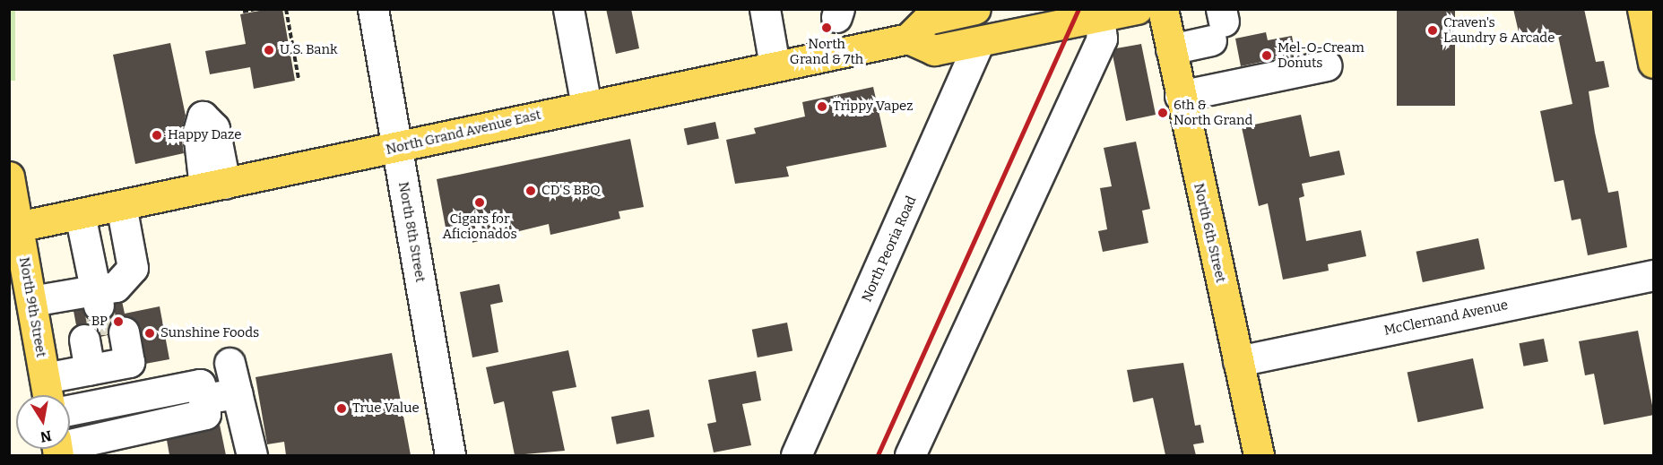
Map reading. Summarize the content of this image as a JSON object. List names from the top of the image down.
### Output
{
  "streets": {
    "main road": ["North Grand Avenue East", "North 6th Street", "North 9th Street"],
    "street": ["North 8th Street", "North Peoria Road", "McClernand Avenue"]
  },
  "crossings": [
    ["North Grand Avenue East", "North 8th Street"],
    ["North Grand Avenue East", "North 9th Street"],
    ["North 6th Street", "McClernand Avenue"]
  ],
  "places": [
    "North Grand & 7th",
    "Craven's Laundry & Arcade",
    "U.S. Bank",
    "Mel-O-Cream Donuts",
    "Trippy Vapez",
    "6th & North Grand",
    "Happy Daze",
    "CD'S BBQ",
    "Cigars for Aficionados",
    "BP",
    "Sunshine Foods",
    "True Value"
  ],
  "north": "bottom"
}
